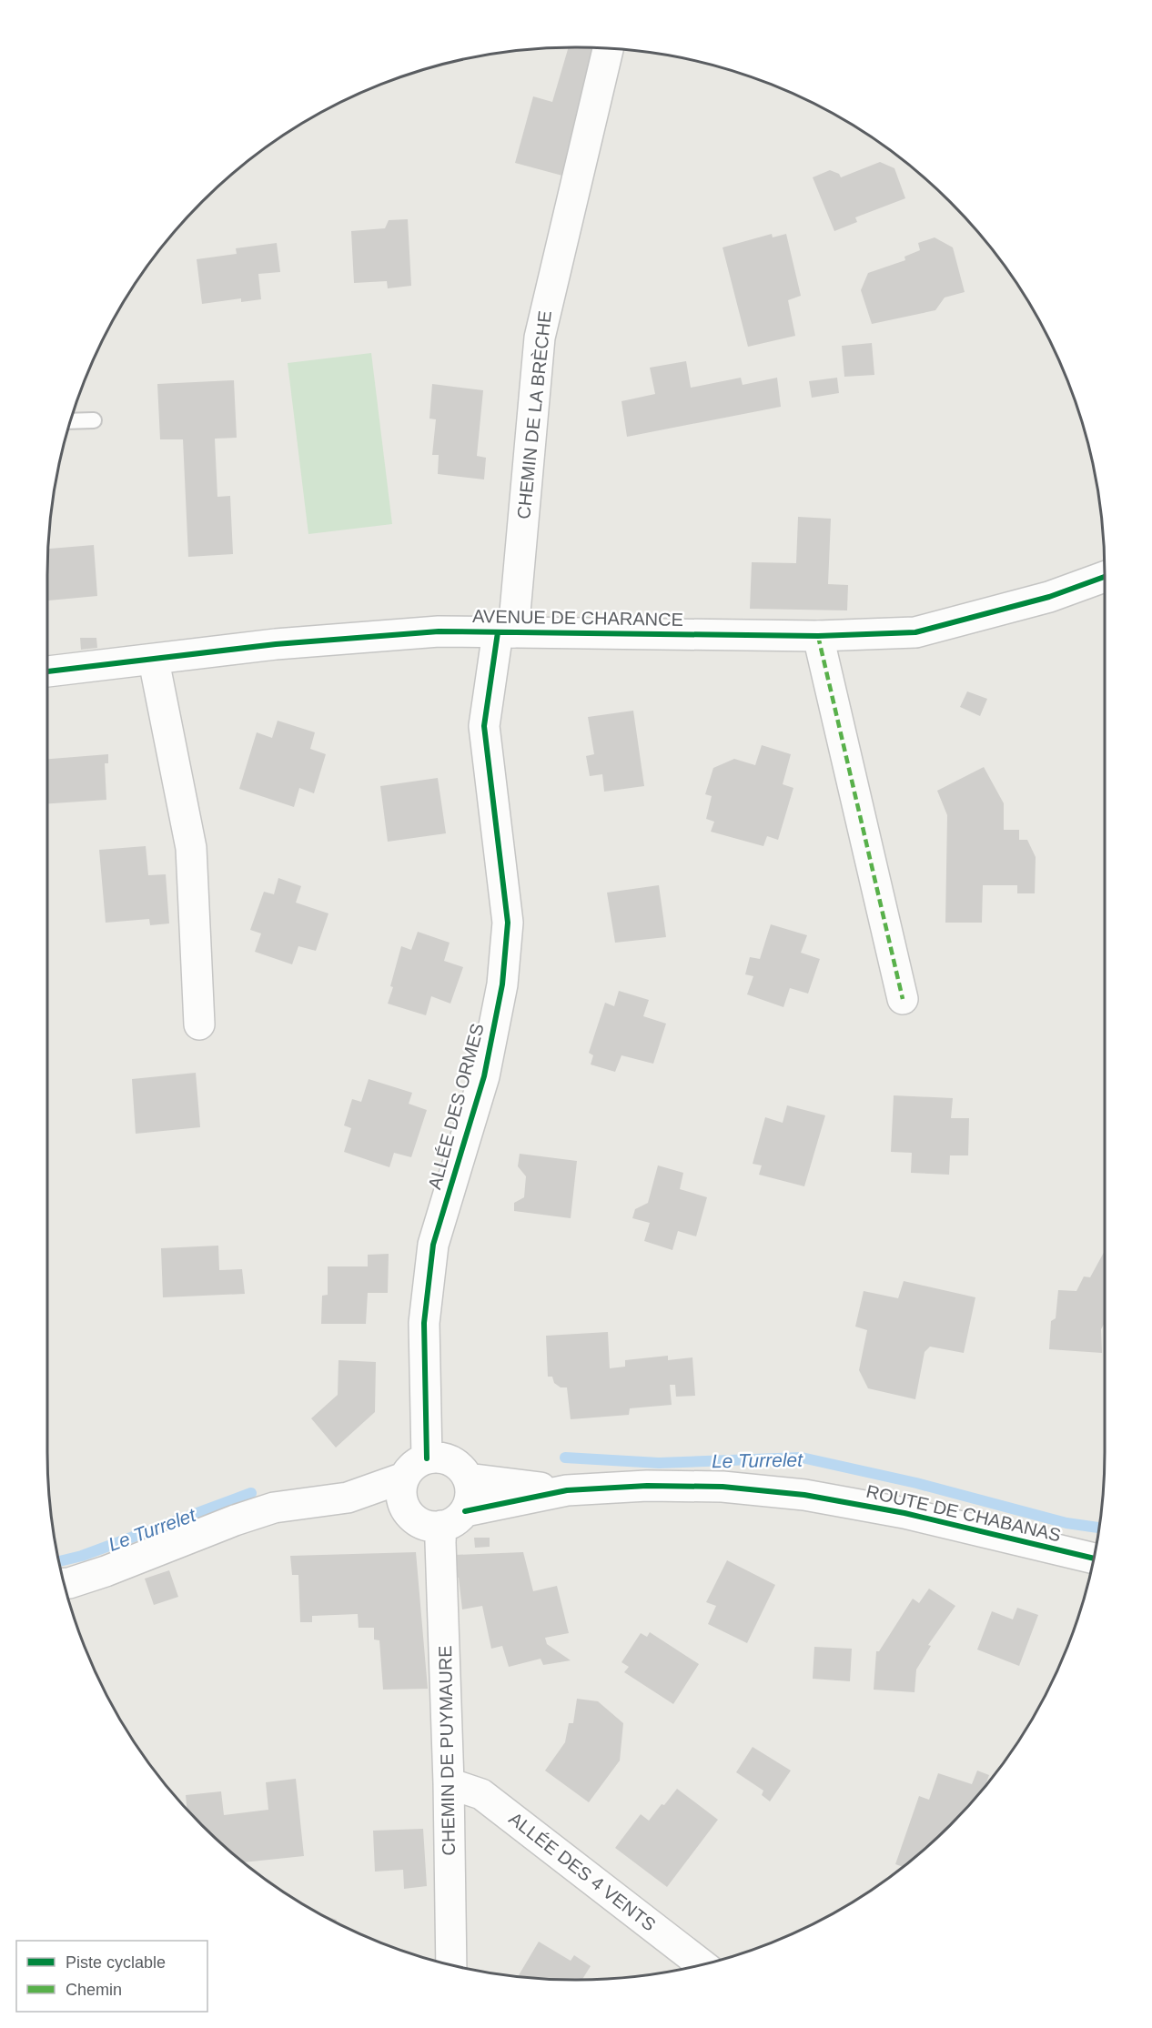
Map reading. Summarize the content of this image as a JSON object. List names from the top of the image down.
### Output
{
  "streets": {
    "street": [
      "CHEMIN DE LA BRÈCHE",
      "AVENUE DE CHARANCE",
      "ALLÉE DES ORMES",
      "ROUTE DE CHABANAS",
      "CHEMIN DE PUYMAURE",
      "ALLÉE DES 4 VENTS"
    ]
  },
  "crossings": [
    ["CHEMIN DE LA BRÈCHE", "AVENUE DE CHARANCE"],
    ["CHEMIN DE LA BRÈCHE", "ALLÉE DES ORMES"],
    ["AVENUE DE CHARANCE", "ALLÉE DES ORMES"],
    ["ALLÉE DES ORMES", "ROUTE DE CHABANAS"],
    ["ALLÉE DES ORMES", "CHEMIN DE PUYMAURE"],
    ["ROUTE DE CHABANAS", "CHEMIN DE PUYMAURE"],
    ["CHEMIN DE PUYMAURE", "ALLÉE DES 4 VENTS"]
  ],
  "water": ["Le Turrelet"],
  "legend": ["Piste cyclable", "Chemin"]
}
